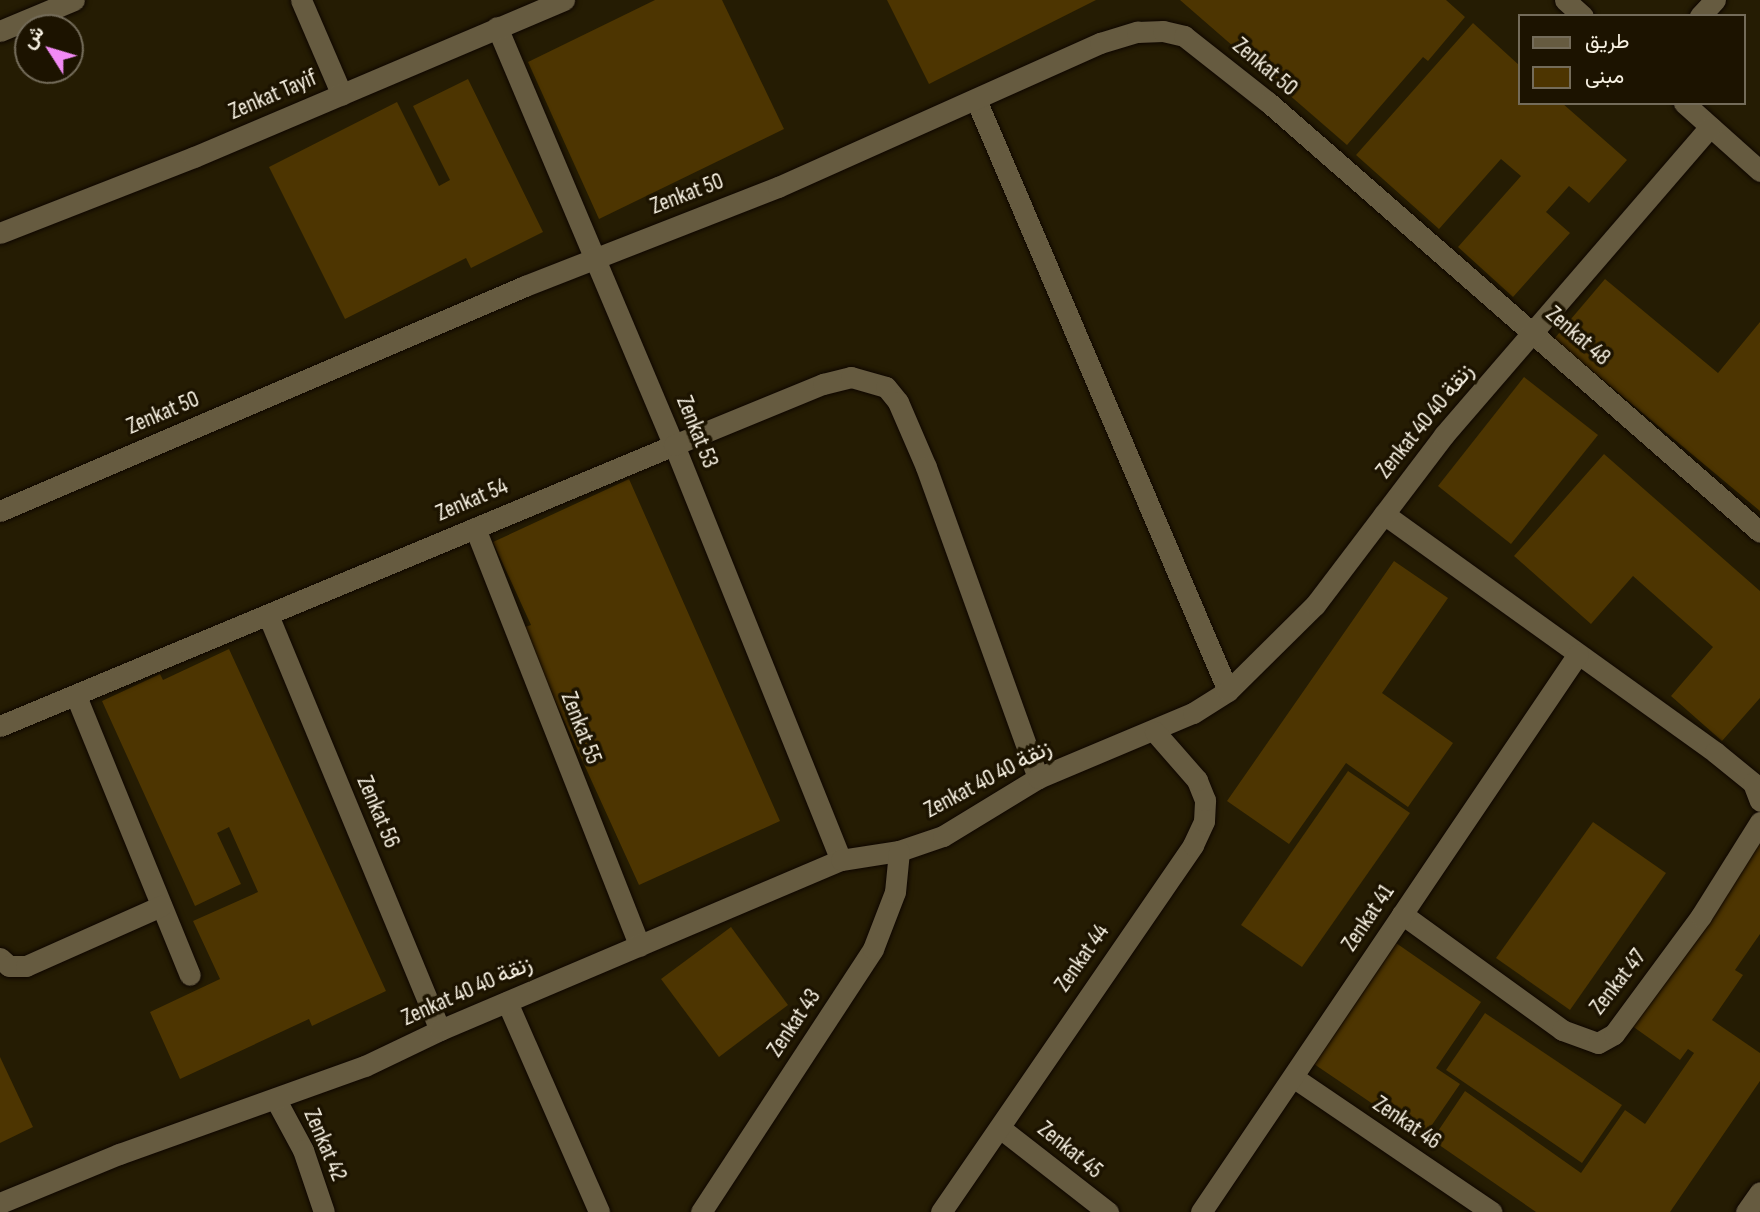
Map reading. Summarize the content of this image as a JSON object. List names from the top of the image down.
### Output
{
  "streets": {
    "street": [
      "Zenkat 50",
      "Zenkat Tayif",
      "Zenkat 48",
      "Zenkat 40 زنقة 40",
      "Zenkat 53",
      "Zenkat 54",
      "Zenkat 55",
      "Zenkat 56",
      "Zenkat 41",
      "Zenkat 44",
      "Zenkat 47",
      "Zenkat 43",
      "Zenkat 46",
      "Zenkat 42",
      "Zenkat 45"
    ]
  },
  "crossings": [
    ["Zenkat 50", "Zenkat 48"],
    ["Zenkat 50", "Zenkat 53"],
    ["Zenkat Tayif", "Zenkat 53"],
    ["Zenkat 48", "Zenkat 40 زنقة 40"],
    ["Zenkat 40 زنقة 40", "Zenkat 53"],
    ["Zenkat 40 زنقة 40", "Zenkat 54"],
    ["Zenkat 40 زنقة 40", "Zenkat 55"],
    ["Zenkat 40 زنقة 40", "Zenkat 56"],
    ["Zenkat 40 زنقة 40", "Zenkat 44"],
    ["Zenkat 40 زنقة 40", "Zenkat 43"],
    ["Zenkat 40 زنقة 40", "Zenkat 42"],
    ["Zenkat 53", "Zenkat 54"],
    ["Zenkat 54", "Zenkat 55"],
    ["Zenkat 54", "Zenkat 56"],
    ["Zenkat 41", "Zenkat 47"],
    ["Zenkat 41", "Zenkat 46"],
    ["Zenkat 44", "Zenkat 45"]
  ],
  "legend": ["طريق", "مبنى"],
  "north": "top left"
}
